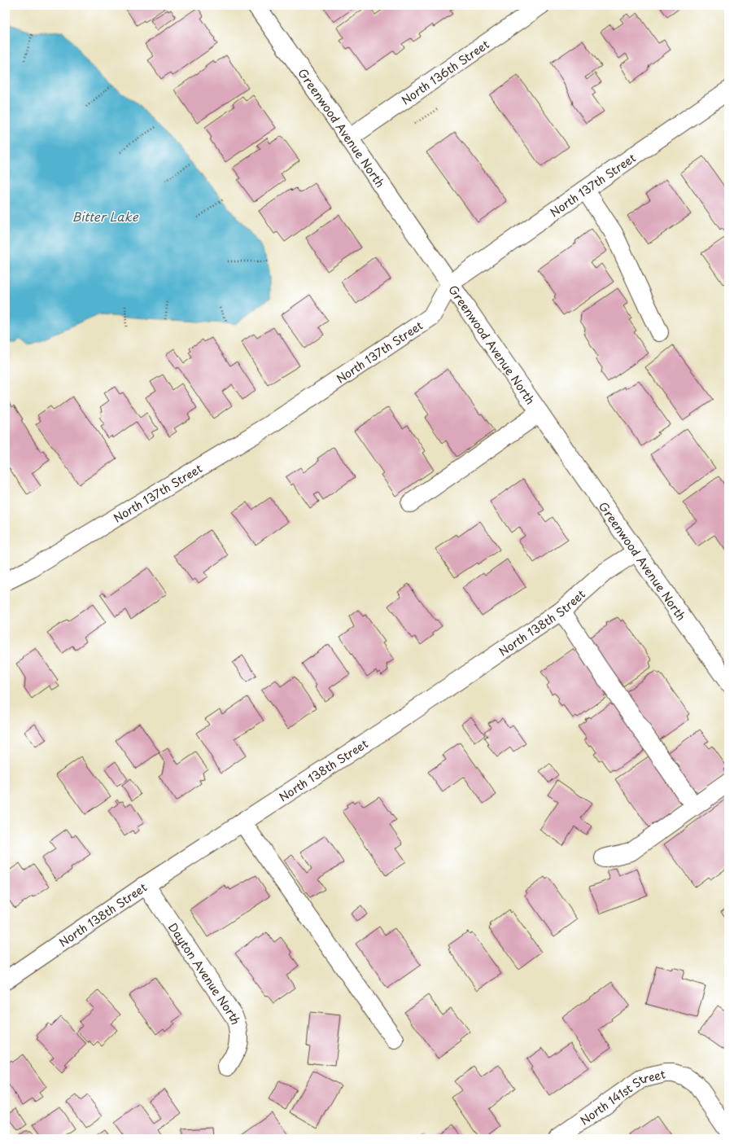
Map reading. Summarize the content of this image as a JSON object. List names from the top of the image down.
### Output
{
  "streets": {
    "street": [
      "North 136th Street",
      "Greenwood Avenue North",
      "North 137th Street",
      "North 138th Street",
      "Dayton Avenue North",
      "North 141st Street"
    ]
  },
  "crossings": [
    ["North 136th Street", "Greenwood Avenue North"],
    ["Greenwood Avenue North", "North 137th Street"],
    ["Greenwood Avenue North", "North 138th Street"],
    ["North 138th Street", "Dayton Avenue North"]
  ],
  "water": ["Bitter Lake"]
}
